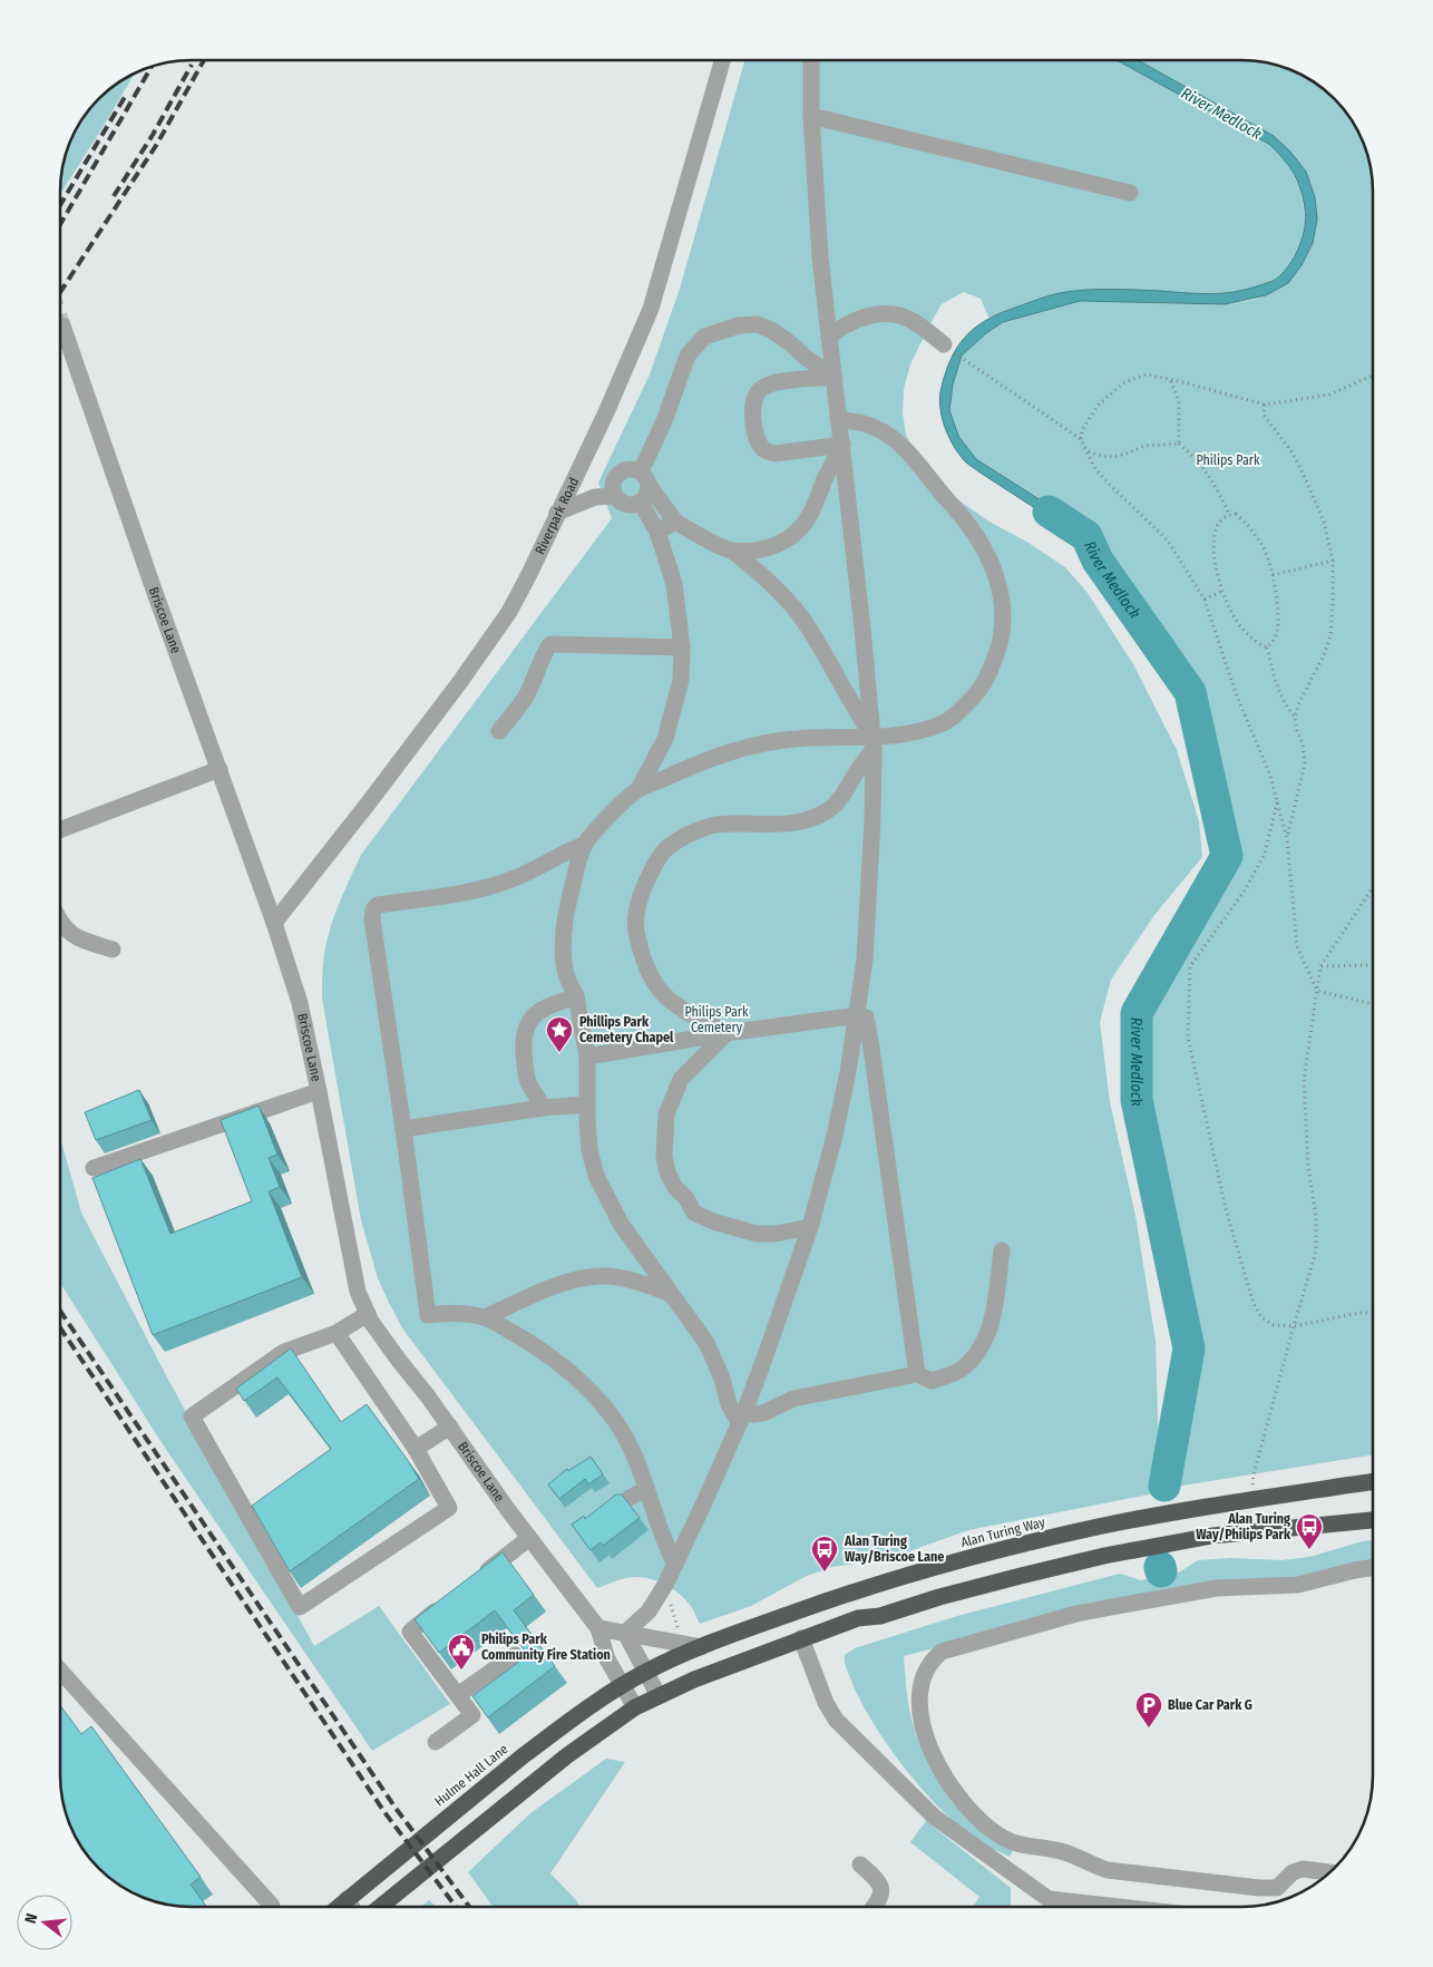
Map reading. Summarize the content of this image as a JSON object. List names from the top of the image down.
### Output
{
  "streets": {
    "highway": ["Alan Turing Way", "Hulme Hall Lane"],
    "street": ["Riverpark Road", "Briscoe Lane"]
  },
  "crossings": [
    ["Riverpark Road", "Briscoe Lane"],
    ["Alan Turing Way", "Hulme Hall Lane"]
  ],
  "water": ["River Medlock"],
  "parks": ["Philips Park", "Philips Park Cemetery"],
  "places": {
    "place": ["Phillips Park Cemetery Chapel"],
    "bus stop": ["Alan Turing Way/Philips Park", "Alan Turing Way/Briscoe Lane"],
    "public building": ["Philips Park Community Fire Station"],
    "parking": ["Blue Car Park G"]
  },
  "north": "left"
}
